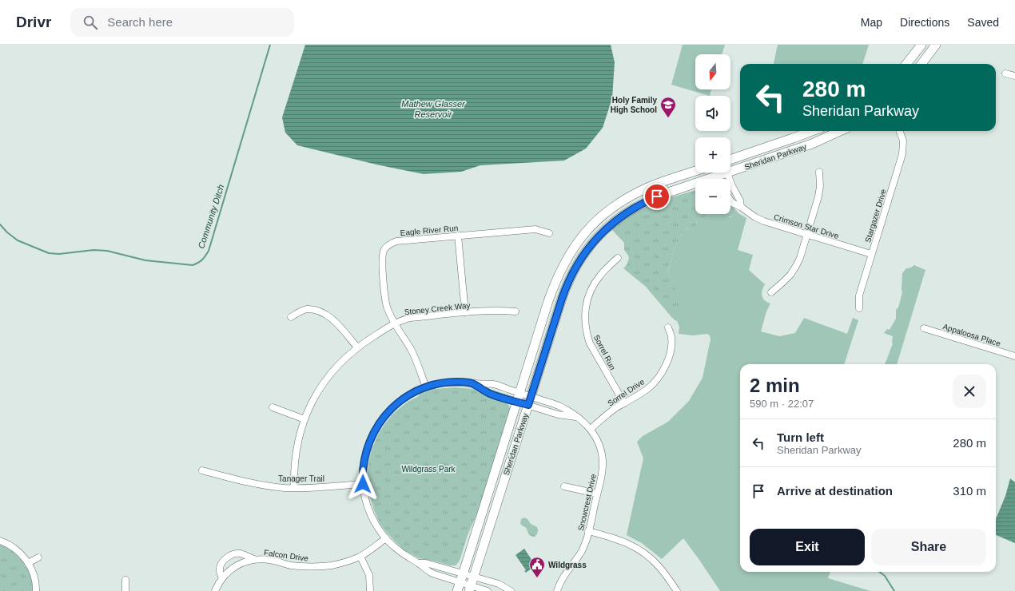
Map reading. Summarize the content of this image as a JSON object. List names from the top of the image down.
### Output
{
  "streets": {
    "main road": ["Sheridan Parkway"],
    "street": [
      "Stargazer Drive",
      "Crimson Star Drive",
      "Eagle River Run",
      "Stoney Creek Way",
      "Appaloosa Place",
      "Sorrel Run",
      "Sorrel Drive",
      "Tanager Trail",
      "Snowcrest Drive",
      "Falcon Drive"
    ]
  },
  "crossings": [
    ["Sheridan Parkway", "Snowcrest Drive"],
    ["Stargazer Drive", "Crimson Star Drive"],
    ["Eagle River Run", "Stoney Creek Way"],
    ["Eagle River Run", "Snowcrest Drive"],
    ["Stoney Creek Way", "Tanager Trail"],
    ["Sorrel Run", "Sorrel Drive"],
    ["Sorrel Drive", "Snowcrest Drive"],
    ["Tanager Trail", "Snowcrest Drive"],
    ["Snowcrest Drive", "Falcon Drive"]
  ],
  "water": ["Mathew Glasser Reservoir", "Community Ditch"],
  "parks": ["Wildgrass Park"],
  "places": {
    "school or university": ["Holy Family High School"],
    "public building": ["Wildgrass"]
  },
  "north": "bottom",
  "page": {
    "header": "Drivr",
    "search": "Search here",
    "nav": ["Map", "Directions", "Saved"],
    "map_buttons": ["+", "−"],
    "turn": ["280 m", "Sheridan Parkway"],
    "heading": ["2 min", "590 m · 22:07"],
    "list": [
      {
        "name": "Turn left",
        "note": "Sheridan Parkway",
        "value": "280 m"
      },
      {
        "name": "Arrive at destination",
        "value": "310 m"
      }
    ],
    "buttons": ["Exit", "Share"]
  }
}
